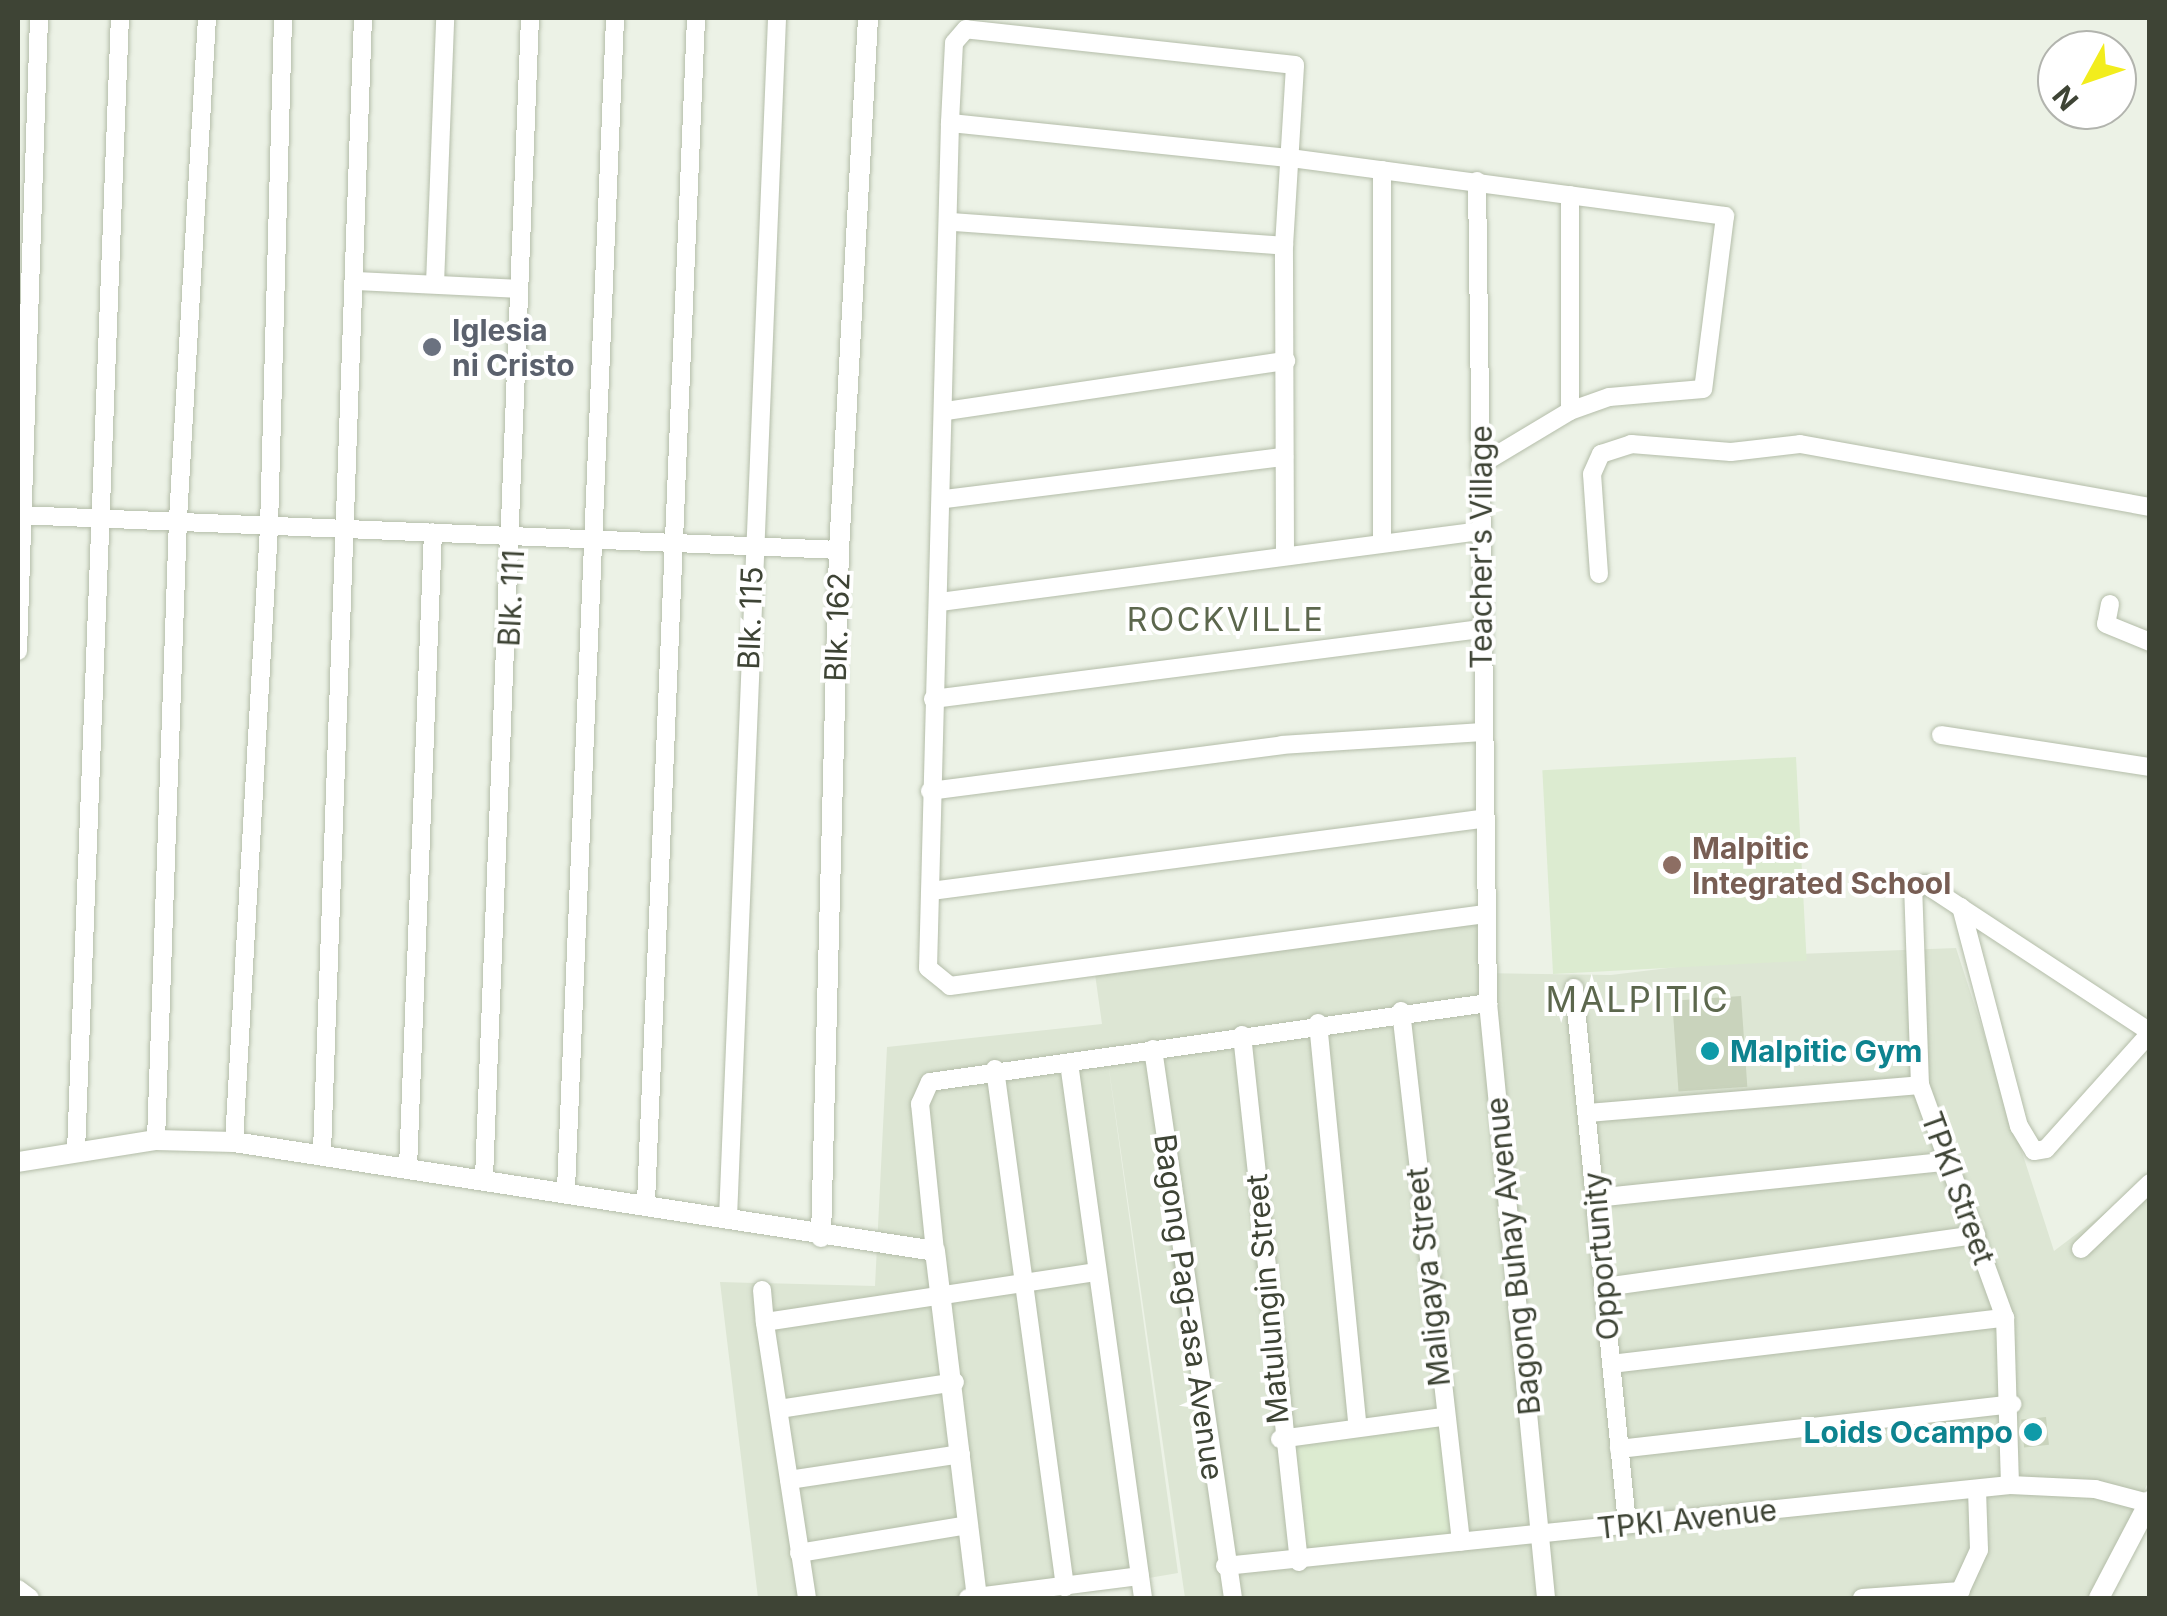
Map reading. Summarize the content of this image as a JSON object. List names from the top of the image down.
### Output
{
  "streets": {
    "street": [
      "Teacher's Village",
      "Blk. 111",
      "Blk. 115",
      "Blk. 162",
      "TPKI Street",
      "Bagong Buhay Avenue",
      "Opportunity",
      "Maligaya Street",
      "Matulungin Street",
      "Bagong Pag-asa Avenue",
      "TPKI Avenue"
    ]
  },
  "crossings": [
    ["Teacher's Village", "Bagong Buhay Avenue"],
    ["TPKI Street", "TPKI Avenue"],
    ["Bagong Buhay Avenue", "TPKI Avenue"],
    ["Opportunity", "TPKI Avenue"],
    ["Maligaya Street", "TPKI Avenue"],
    ["Matulungin Street", "TPKI Avenue"],
    ["Bagong Pag-asa Avenue", "TPKI Avenue"]
  ],
  "districts": ["ROCKVILLE", "MALPITIC"],
  "places": [
    "Iglesia ni Cristo",
    "Malpitic Integrated School",
    "Malpitic Gym",
    "Loids Ocampo"
  ],
  "north": "bottom left"
}
